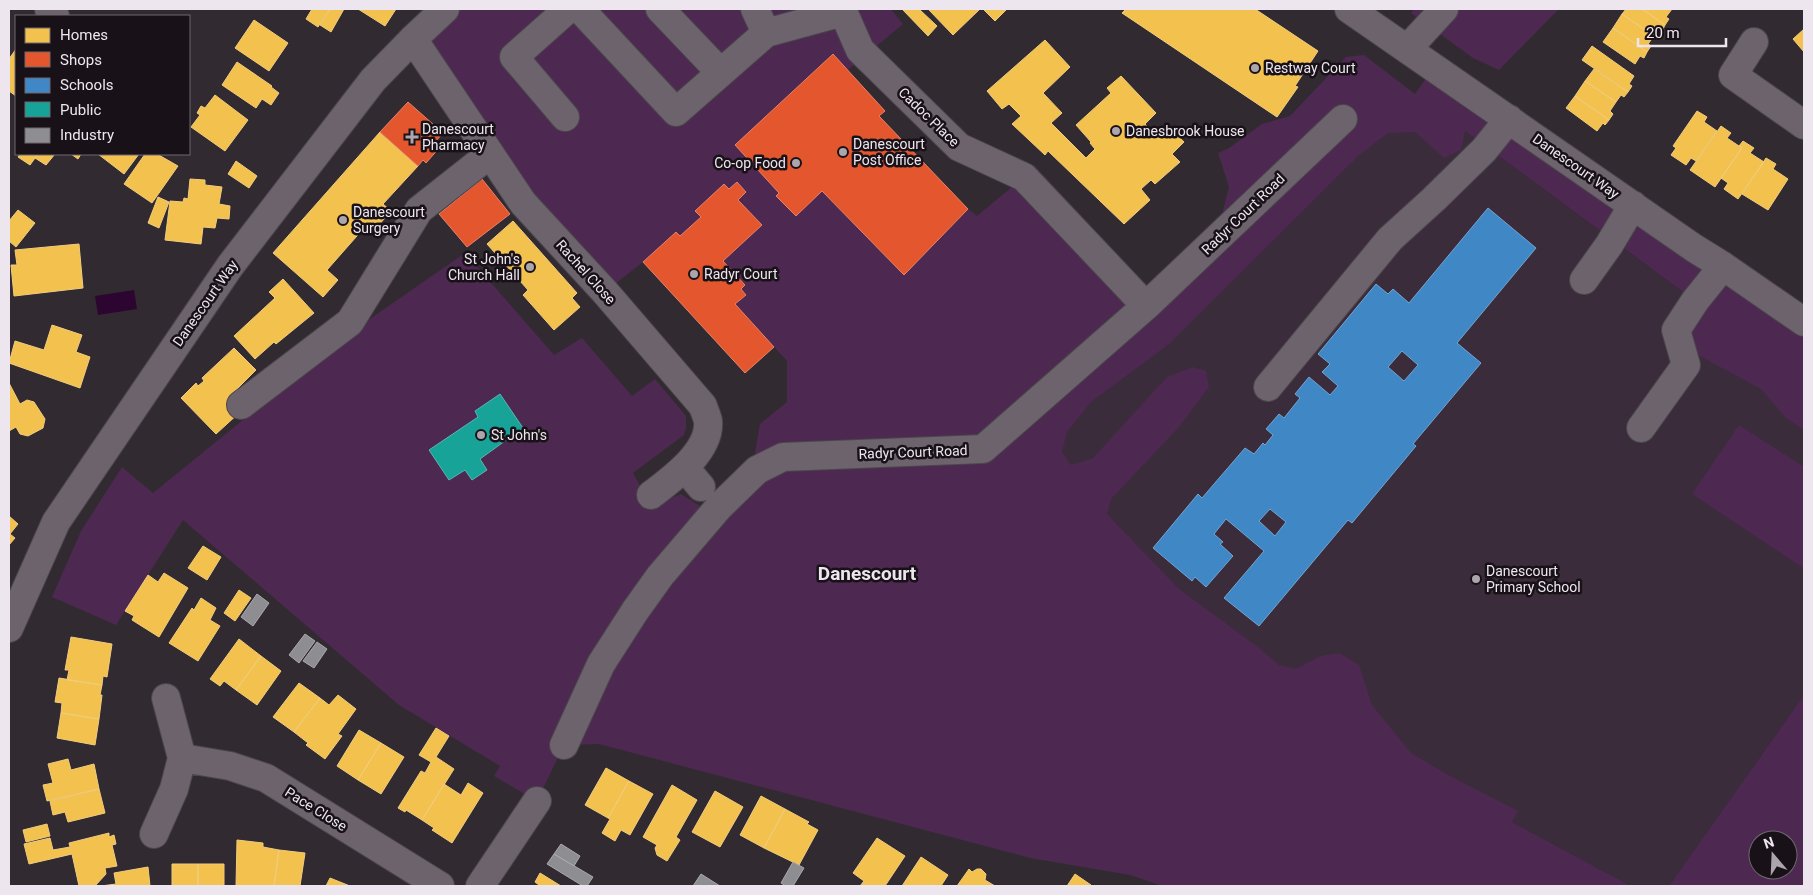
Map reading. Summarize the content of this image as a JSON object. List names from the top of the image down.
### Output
{
  "streets": {
    "street": [
      "Cadoc Place",
      "Danescourt Way",
      "Radyr Court Road",
      "Rachel Close",
      "Pace Close"
    ]
  },
  "crossings": [
    ["Cadoc Place", "Radyr Court Road"],
    ["Danescourt Way", "Rachel Close"]
  ],
  "districts": ["Danescourt"],
  "places": {
    "other": [
      "Restway Court",
      "Danesbrook House",
      "Danescourt Post Office",
      "Co-op Food",
      "Danescourt Surgery",
      "St John's Church Hall",
      "Radyr Court",
      "St John's",
      "Danescourt Primary School"
    ],
    "health": ["Danescourt Pharmacy"]
  },
  "legend": [
    "Homes",
    "Shops",
    "Schools",
    "Public",
    "Industry"
  ],
  "scale_bar": "20 m",
  "north": "top"
}
